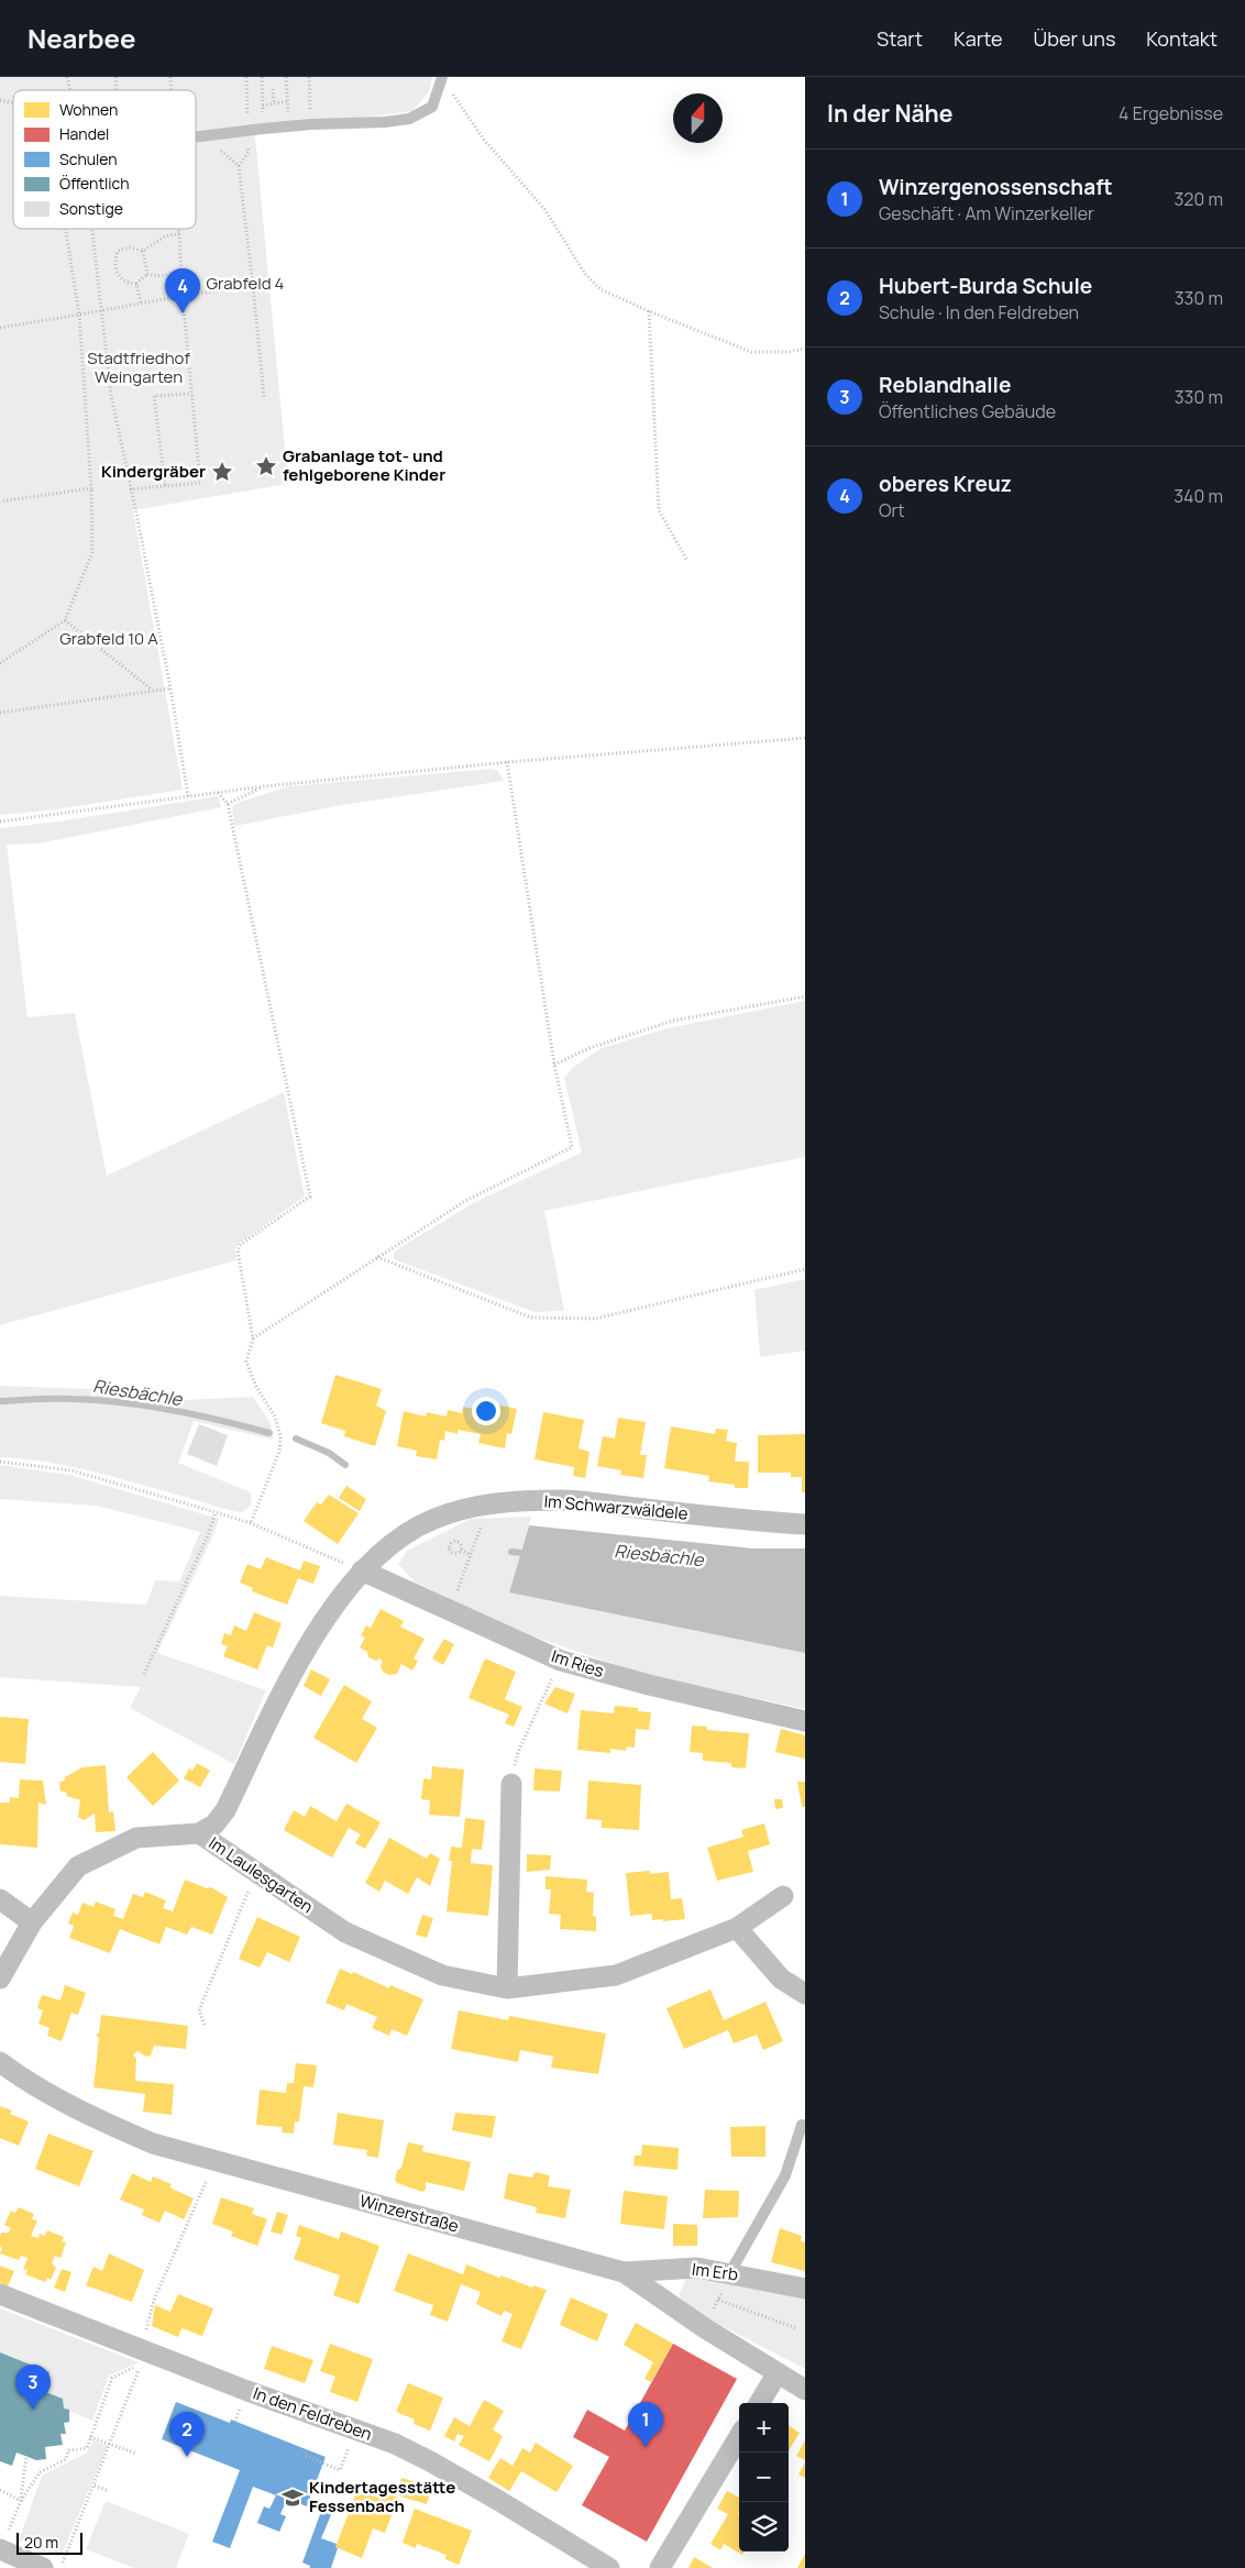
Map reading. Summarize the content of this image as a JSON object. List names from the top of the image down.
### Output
{
  "streets": {
    "street": [
      "Im Schwarzwäldele",
      "Im Ries",
      "Im Laulesgarten",
      "Winzerstraße",
      "Im Erb",
      "In den Feldreben"
    ]
  },
  "crossings": [
    ["Im Schwarzwäldele", "Im Ries"],
    ["Im Schwarzwäldele", "Im Laulesgarten"],
    ["Winzerstraße", "Im Erb"]
  ],
  "water": ["Riesbächle"],
  "parks": ["Grabfeld 4", "Stadtfriedhof Weingarten", "Grabfeld 10 A"],
  "places": {
    "place": ["Grabanlage tot- und fehlgeborene Kinder", "Kindergräber"],
    "school or university": ["Kindertagesstätte Fessenbach"]
  },
  "legend": [
    "Wohnen",
    "Handel",
    "Schulen",
    "Öffentlich",
    "Sonstige"
  ],
  "scale_bar": "20 m",
  "north": "top",
  "page": {
    "header": "Nearbee",
    "nav": [
      "Start",
      "Karte",
      "Über uns",
      "Kontakt"
    ],
    "heading": ["In der Nähe", "4 Ergebnisse"],
    "list": [
      {
        "mark": "1",
        "name": "Winzergenossenschaft",
        "note": "Geschäft · Am Winzerkeller",
        "value": "320 m"
      },
      {
        "mark": "2",
        "name": "Hubert-Burda Schule",
        "note": "Schule · In den Feldreben",
        "value": "330 m"
      },
      {
        "mark": "3",
        "name": "Reblandhalle",
        "note": "Öffentliches Gebäude",
        "value": "330 m"
      },
      {
        "mark": "4",
        "name": "oberes Kreuz",
        "note": "Ort",
        "value": "340 m"
      }
    ],
    "pins": [
      "4",
      "3",
      "1",
      "2"
    ],
    "map_buttons": ["+", "−"],
    "scale": "20 m"
  }
}
